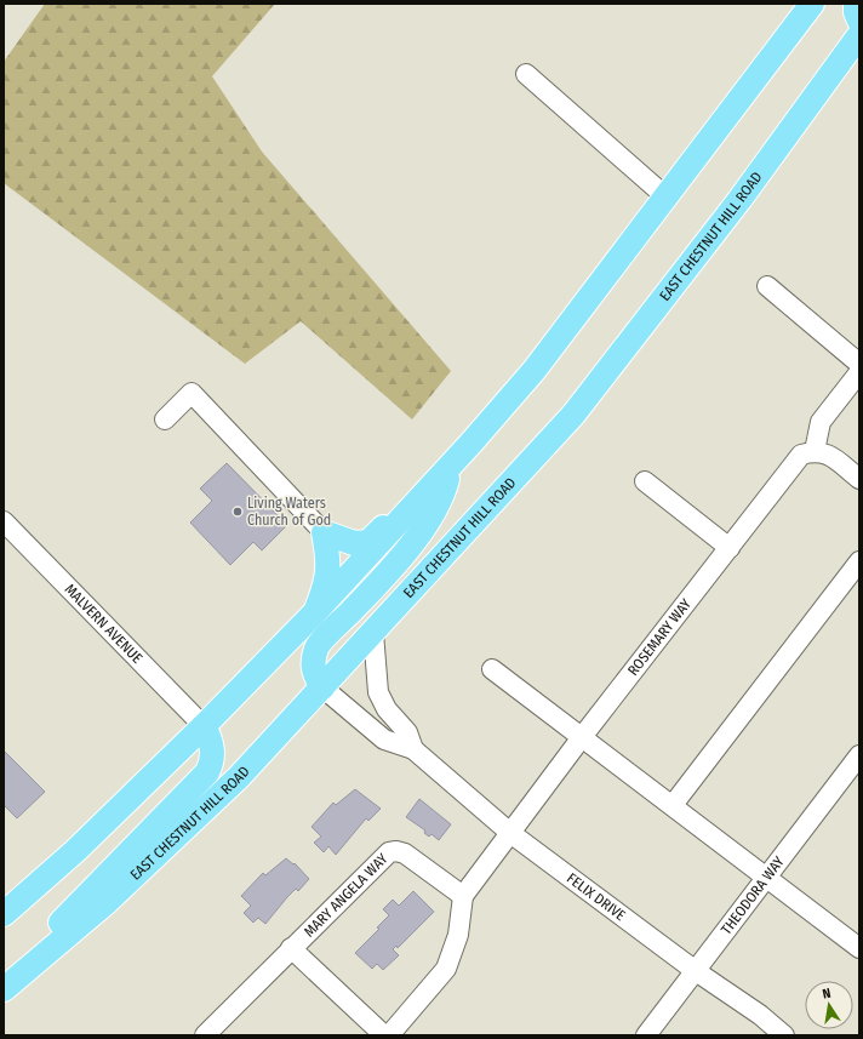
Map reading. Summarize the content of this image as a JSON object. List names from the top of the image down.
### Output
{
  "streets": {
    "main road": ["EAST CHESTNUT HILL ROAD"],
    "street": [
      "MALVERN AVENUE",
      "ROSEMARY WAY",
      "MARY ANGELA WAY",
      "THEODORA WAY",
      "FELIX DRIVE"
    ]
  },
  "crossings": [
    ["EAST CHESTNUT HILL ROAD", "FELIX DRIVE"],
    ["ROSEMARY WAY", "FELIX DRIVE"],
    ["THEODORA WAY", "FELIX DRIVE"]
  ],
  "places": ["Living Waters Church of God"],
  "north": "top"
}
